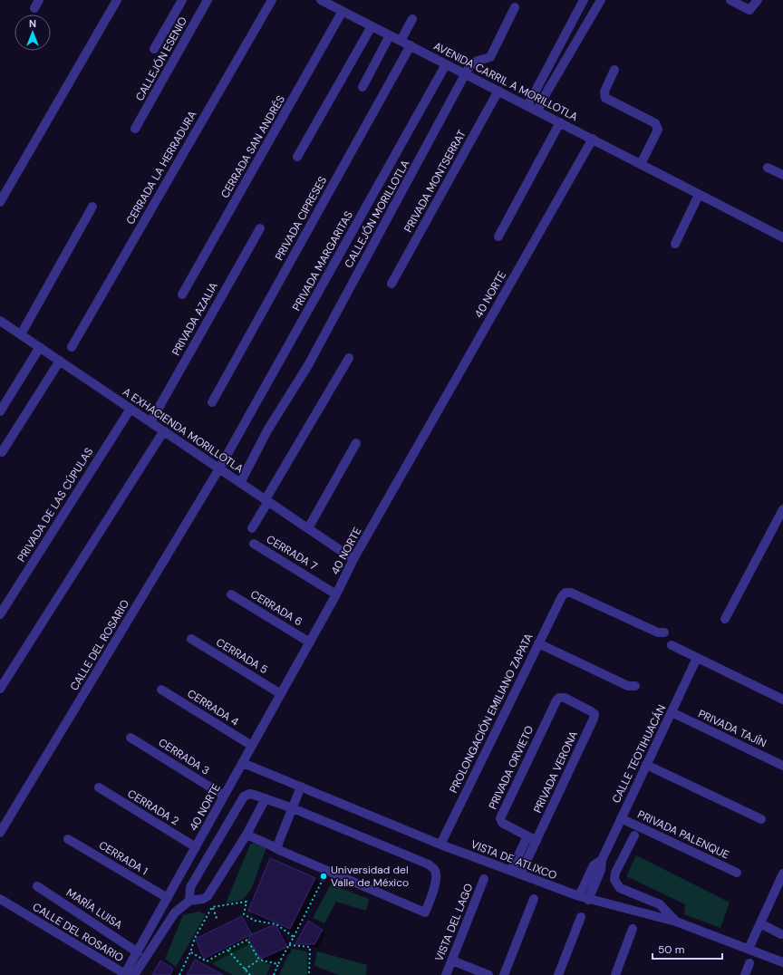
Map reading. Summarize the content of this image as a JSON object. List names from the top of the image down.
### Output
{
  "streets": {
    "street": [
      "CALLEJÓN ESENIO",
      "AVENIDA CARRIL A MORILLOTLA",
      "CERRADA SAN ANDRÉS",
      "CERRADA LA HERRADURA",
      "PRIVADA MONTSERRAT",
      "CALLEJÓN MORILLOTLA",
      "PRIVADA CIPRESES",
      "PRIVADA MARGARITAS",
      "40 NORTE",
      "PRIVADA AZALIA",
      "A EXHACIENDA MORILLOTLA",
      "PRIVADA DE LAS CÚPULAS",
      "CERRADA 7",
      "CERRADA 6",
      "CALLE DEL ROSARIO",
      "CERRADA 5",
      "CERRADA 4",
      "PROLONGACIÓN EMILIANO ZAPATA",
      "PRIVADA TAJÍN",
      "CALLE TEOTIHUACÁN",
      "CERRADA 3",
      "PRIVADA ORVIETO",
      "PRIVADA VERONA",
      "CERRADA 2",
      "PRIVADA PALENQUE",
      "CERRADA 1",
      "VISTA DE ATLIXCO",
      "MARÍA LUISA",
      "VISTA DEL LAGO"
    ]
  },
  "crossings": [
    ["AVENIDA CARRIL A MORILLOTLA", "CERRADA SAN ANDRÉS"],
    ["AVENIDA CARRIL A MORILLOTLA", "PRIVADA MONTSERRAT"],
    ["AVENIDA CARRIL A MORILLOTLA", "CALLEJÓN MORILLOTLA"],
    ["AVENIDA CARRIL A MORILLOTLA", "PRIVADA CIPRESES"],
    ["AVENIDA CARRIL A MORILLOTLA", "PRIVADA MARGARITAS"],
    ["AVENIDA CARRIL A MORILLOTLA", "40 NORTE"],
    ["CALLEJÓN MORILLOTLA", "A EXHACIENDA MORILLOTLA"],
    ["PRIVADA MARGARITAS", "A EXHACIENDA MORILLOTLA"],
    ["PRIVADA MARGARITAS", "CALLE DEL ROSARIO"],
    ["40 NORTE", "A EXHACIENDA MORILLOTLA"],
    ["40 NORTE", "CERRADA 7"],
    ["40 NORTE", "CERRADA 6"],
    ["40 NORTE", "CALLE DEL ROSARIO"],
    ["40 NORTE", "CERRADA 5"],
    ["40 NORTE", "CERRADA 4"],
    ["40 NORTE", "CERRADA 3"],
    ["40 NORTE", "CERRADA 2"],
    ["40 NORTE", "CERRADA 1"],
    ["40 NORTE", "VISTA DE ATLIXCO"],
    ["40 NORTE", "MARÍA LUISA"],
    ["PRIVADA AZALIA", "A EXHACIENDA MORILLOTLA"],
    ["A EXHACIENDA MORILLOTLA", "PRIVADA DE LAS CÚPULAS"],
    ["A EXHACIENDA MORILLOTLA", "CALLE DEL ROSARIO"],
    ["PROLONGACIÓN EMILIANO ZAPATA", "VISTA DE ATLIXCO"],
    ["PRIVADA TAJÍN", "CALLE TEOTIHUACÁN"],
    ["CALLE TEOTIHUACÁN", "PRIVADA PALENQUE"],
    ["CALLE TEOTIHUACÁN", "VISTA DE ATLIXCO"],
    ["PRIVADA ORVIETO", "PRIVADA VERONA"],
    ["PRIVADA VERONA", "VISTA DE ATLIXCO"]
  ],
  "places": ["Universidad del Valle de México"],
  "scale_bar": "50 m",
  "north": "top"
}
